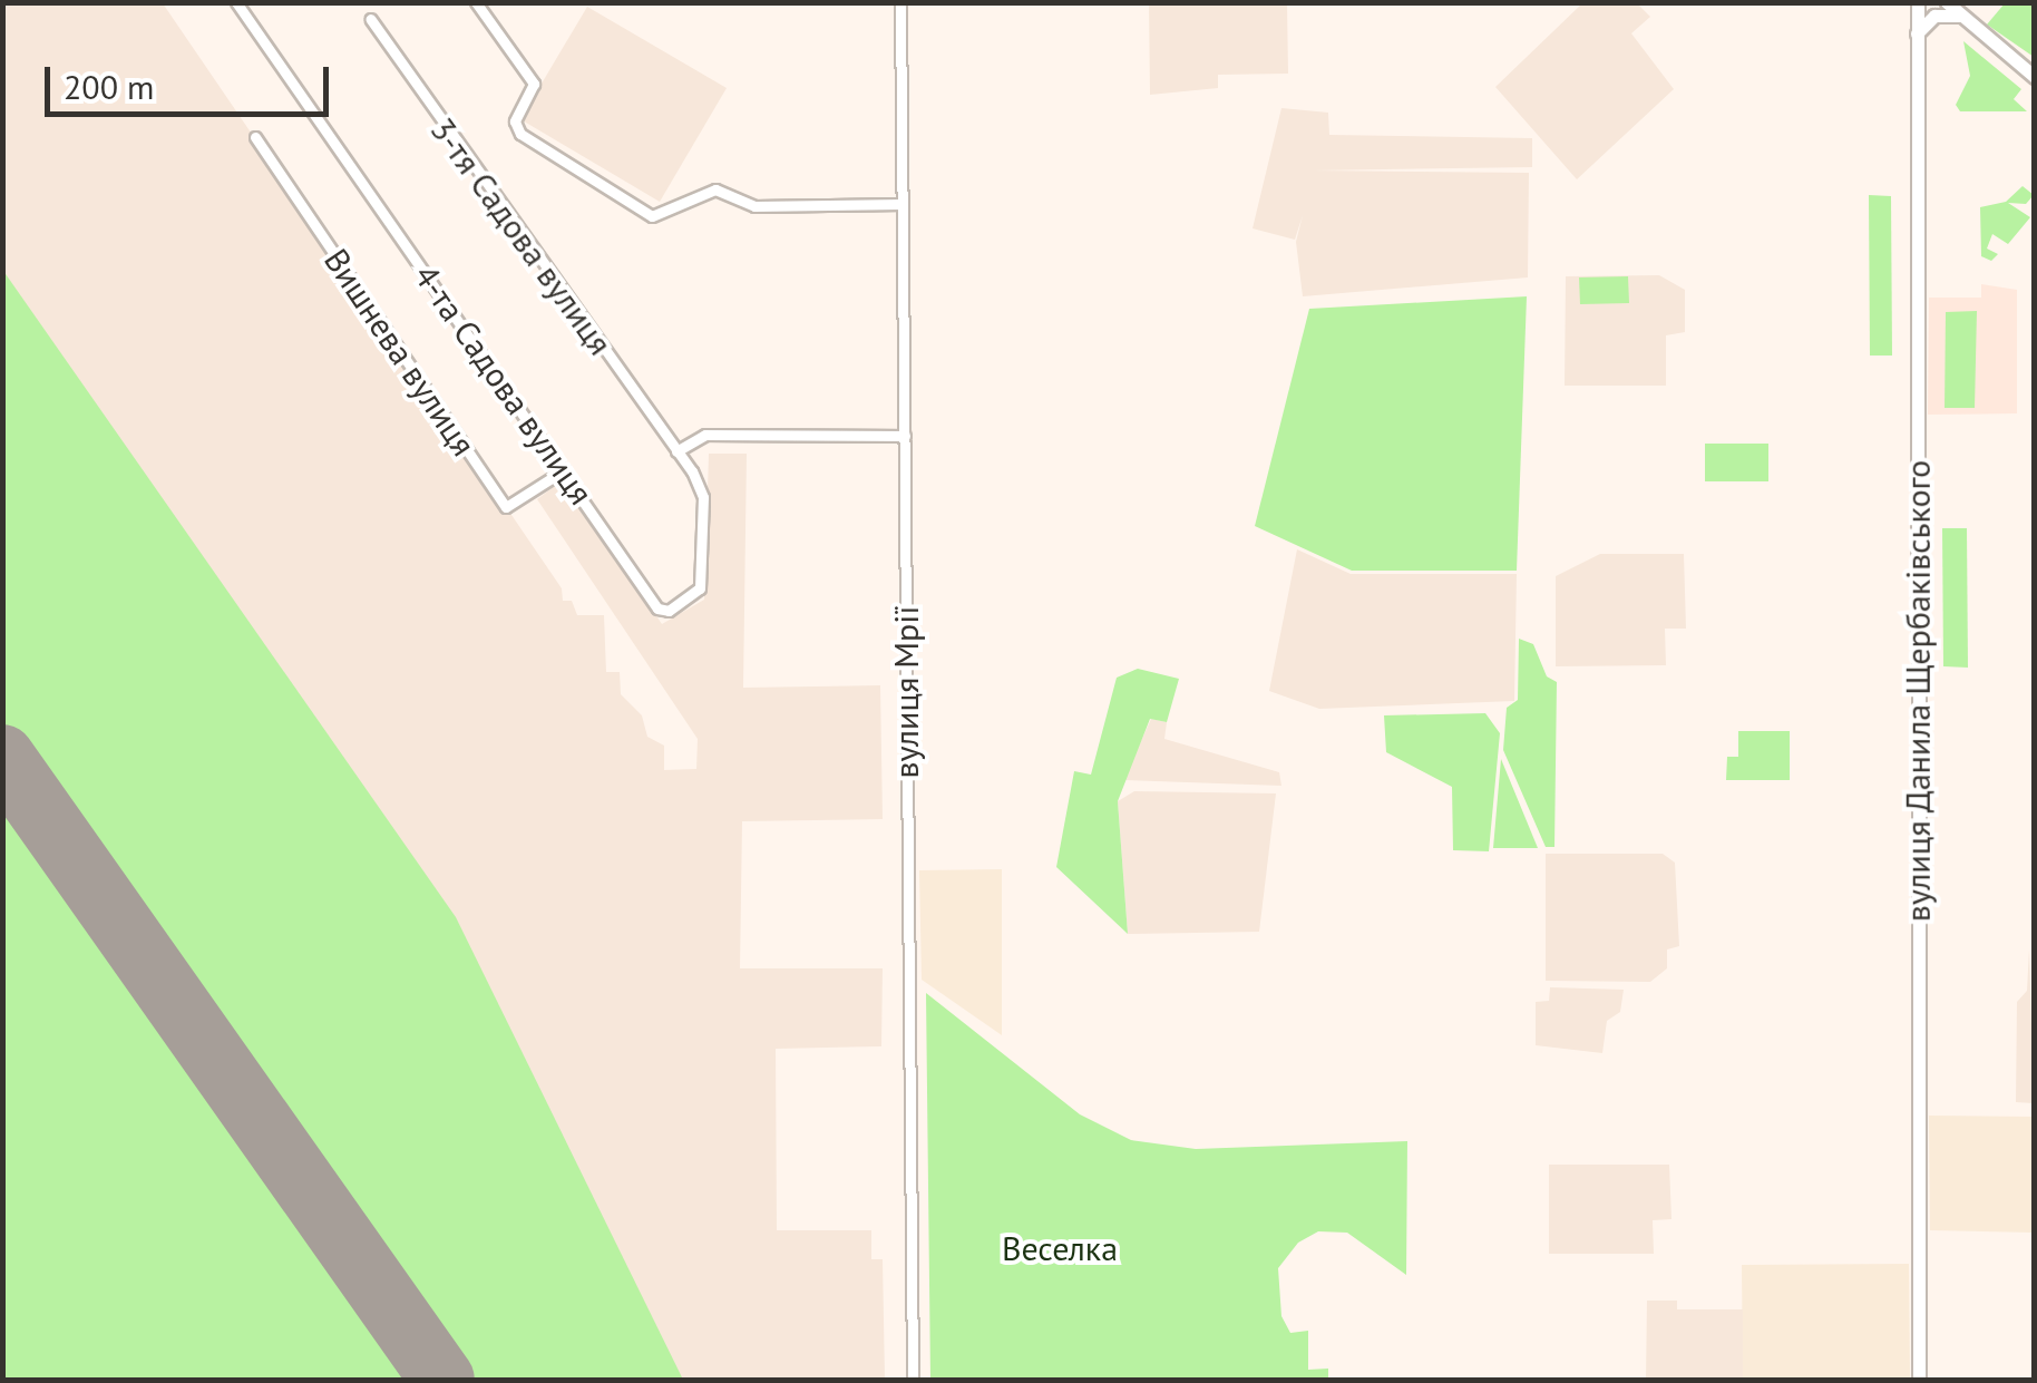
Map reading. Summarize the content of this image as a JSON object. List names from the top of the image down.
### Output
{
  "streets": {
    "main road": ["вулиця Данила Щербаківського"],
    "street": [
      "3-тя Садова вулиця",
      "Вишнева вулиця",
      "4-та Садова вулиця",
      "вулиця Мрії"
    ]
  },
  "crossings": [
    ["3-тя Садова вулиця", "4-та Садова вулиця"],
    ["Вишнева вулиця", "4-та Садова вулиця"]
  ],
  "parks": ["Веселка"],
  "scale_bar": "200 m"
}
